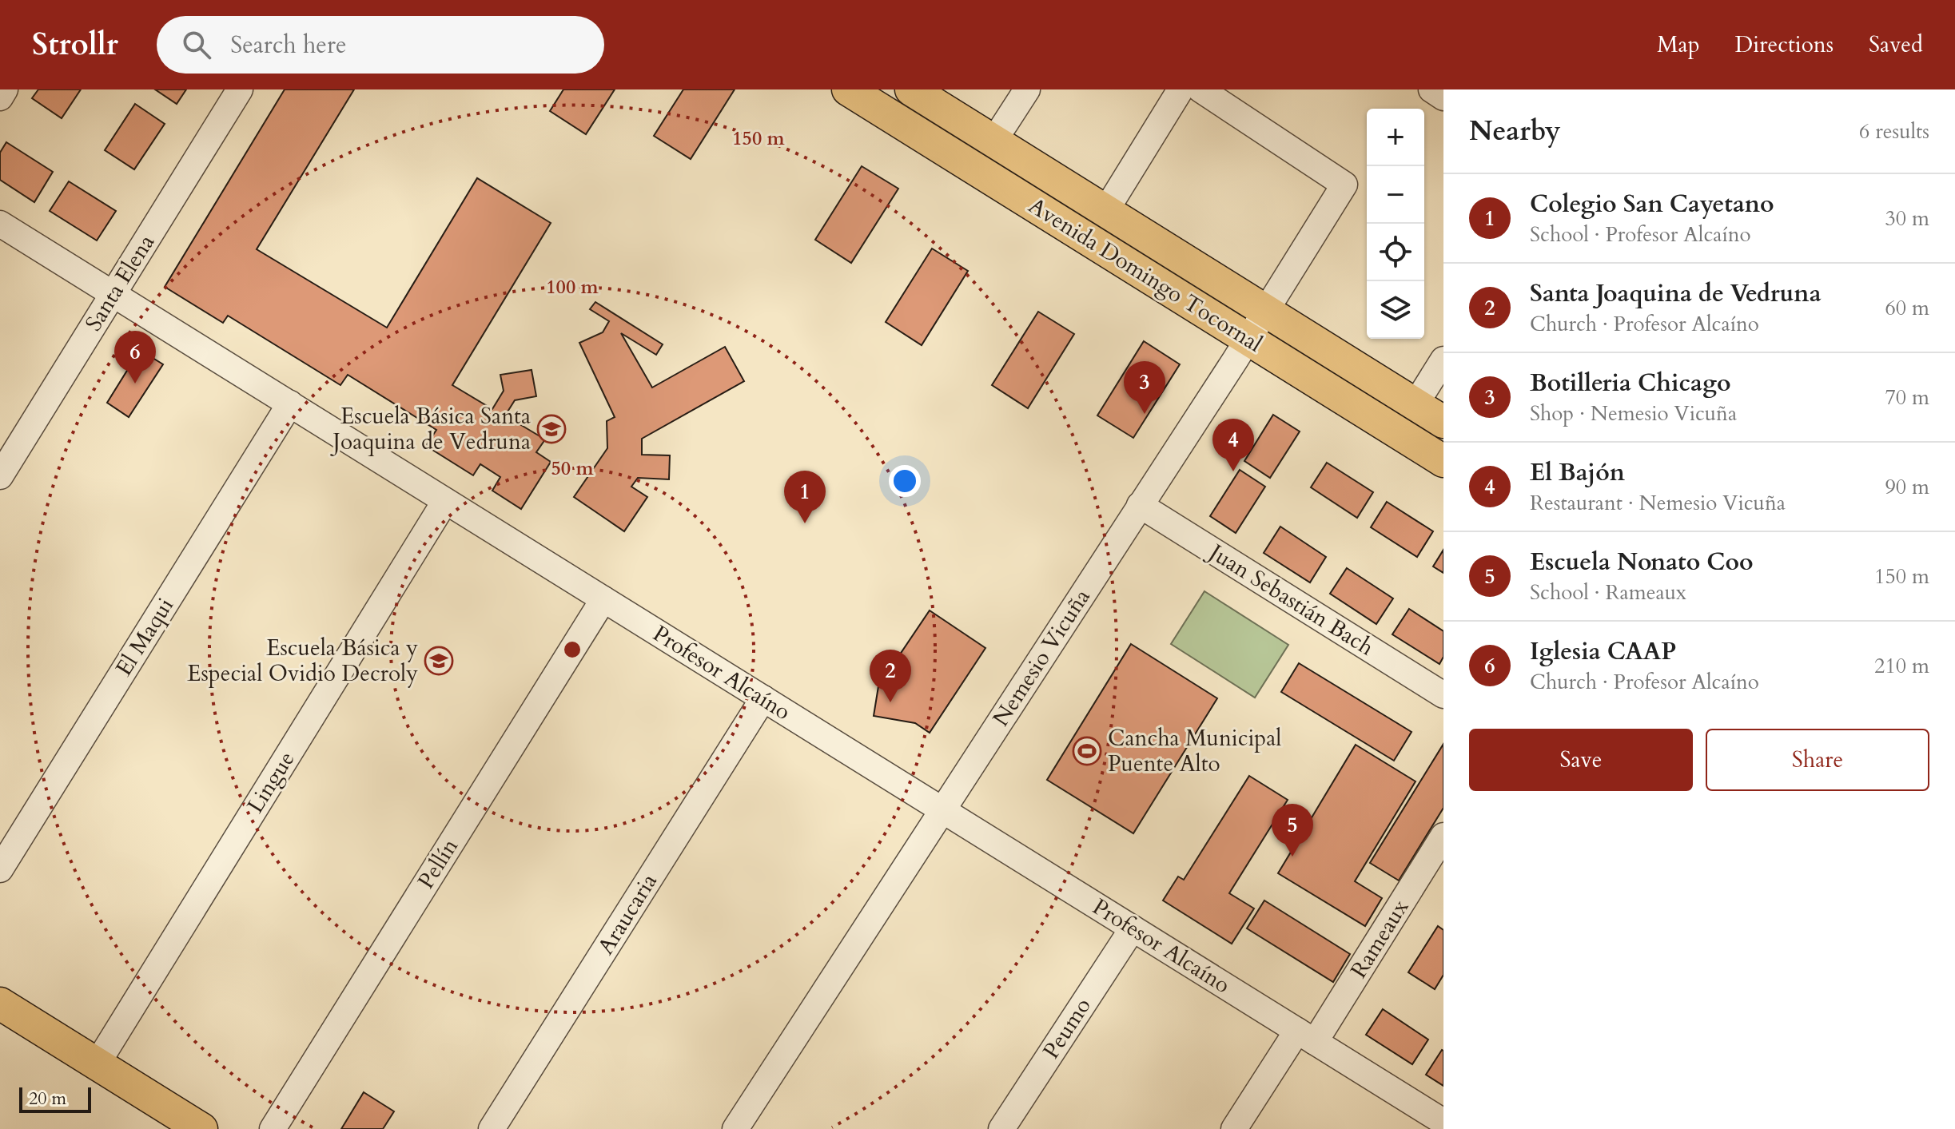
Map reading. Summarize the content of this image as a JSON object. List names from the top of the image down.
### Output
{
  "streets": {
    "main road": ["Avenida Domingo Tocornal"],
    "street": [
      "Santa Elena",
      "Juan Sebastián Bach",
      "El Maqui",
      "Nemesio Vicuña",
      "Profesor Alcaíno",
      "Lingue",
      "Pellín",
      "Araucaria",
      "Rameaux",
      "Peumo"
    ]
  },
  "crossings": [
    ["Avenida Domingo Tocornal", "Nemesio Vicuña"],
    ["Santa Elena", "Profesor Alcaíno"],
    ["Juan Sebastián Bach", "Nemesio Vicuña"],
    ["El Maqui", "Profesor Alcaíno"],
    ["Nemesio Vicuña", "Profesor Alcaíno"],
    ["Profesor Alcaíno", "Lingue"],
    ["Profesor Alcaíno", "Pellín"],
    ["Profesor Alcaíno", "Araucaria"],
    ["Profesor Alcaíno", "Rameaux"],
    ["Profesor Alcaíno", "Peumo"]
  ],
  "places": {
    "school or university": ["Escuela Básica Santa Joaquina de Vedruna", "Escuela Básica y Especial Ovidio Decroly"],
    "sports": ["Cancha Municipal Puente Alto"]
  },
  "scale_bar": "20 m",
  "page": {
    "header": "Strollr",
    "search": "Search here",
    "nav": ["Map", "Directions", "Saved"],
    "heading": ["Nearby", "6 results"],
    "map_buttons": ["+", "−"],
    "list": [
      {
        "mark": "1",
        "name": "Colegio San Cayetano",
        "note": "School · Profesor Alcaíno",
        "value": "30 m"
      },
      {
        "mark": "2",
        "name": "Santa Joaquina de Vedruna",
        "note": "Church · Profesor Alcaíno",
        "value": "60 m"
      },
      {
        "mark": "3",
        "name": "Botilleria Chicago",
        "note": "Shop · Nemesio Vicuña",
        "value": "70 m"
      },
      {
        "mark": "4",
        "name": "El Bajón",
        "note": "Restaurant · Nemesio Vicuña",
        "value": "90 m"
      },
      {
        "mark": "5",
        "name": "Escuela Nonato Coo",
        "note": "School · Rameaux",
        "value": "150 m"
      },
      {
        "mark": "6",
        "name": "Iglesia CAAP",
        "note": "Church · Profesor Alcaíno",
        "value": "210 m"
      }
    ],
    "pins": [
      "6",
      "3",
      "4",
      "1",
      "2",
      "5"
    ],
    "buttons": ["Save", "Share"],
    "scale": "20 m"
  },
  "rings": ["150 m", "100 m", "50 m"]
}
